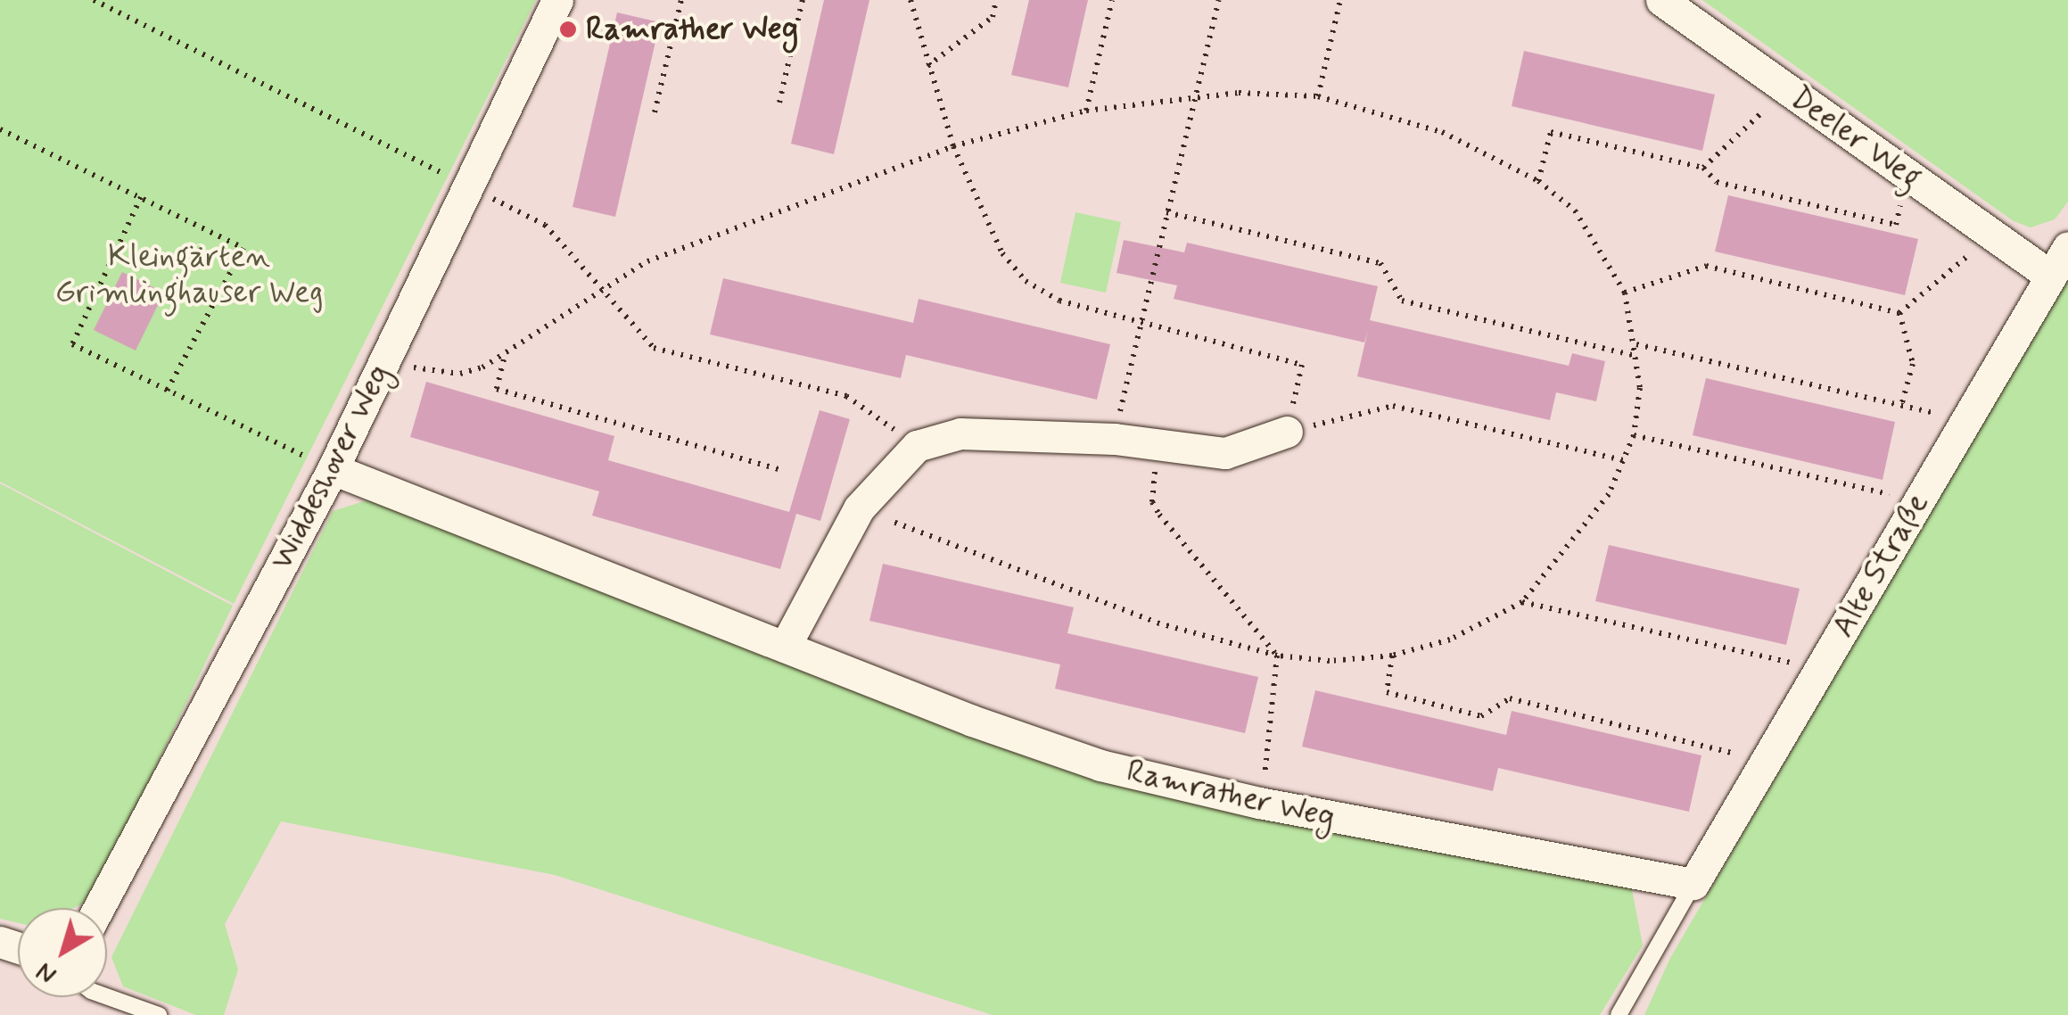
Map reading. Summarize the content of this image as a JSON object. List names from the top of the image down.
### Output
{
  "streets": {
    "street": [
      "Deeler Weg",
      "Widdeshover Weg",
      "Alte Straße",
      "Ramrather Weg"
    ]
  },
  "crossings": [
    ["Deeler Weg", "Alte Straße"],
    ["Widdeshover Weg", "Ramrather Weg"],
    ["Alte Straße", "Ramrather Weg"]
  ],
  "parks": ["Kleingärten Grimlinghauser Weg"],
  "places": ["Ramrather Weg"],
  "north": "bottom left"
}
